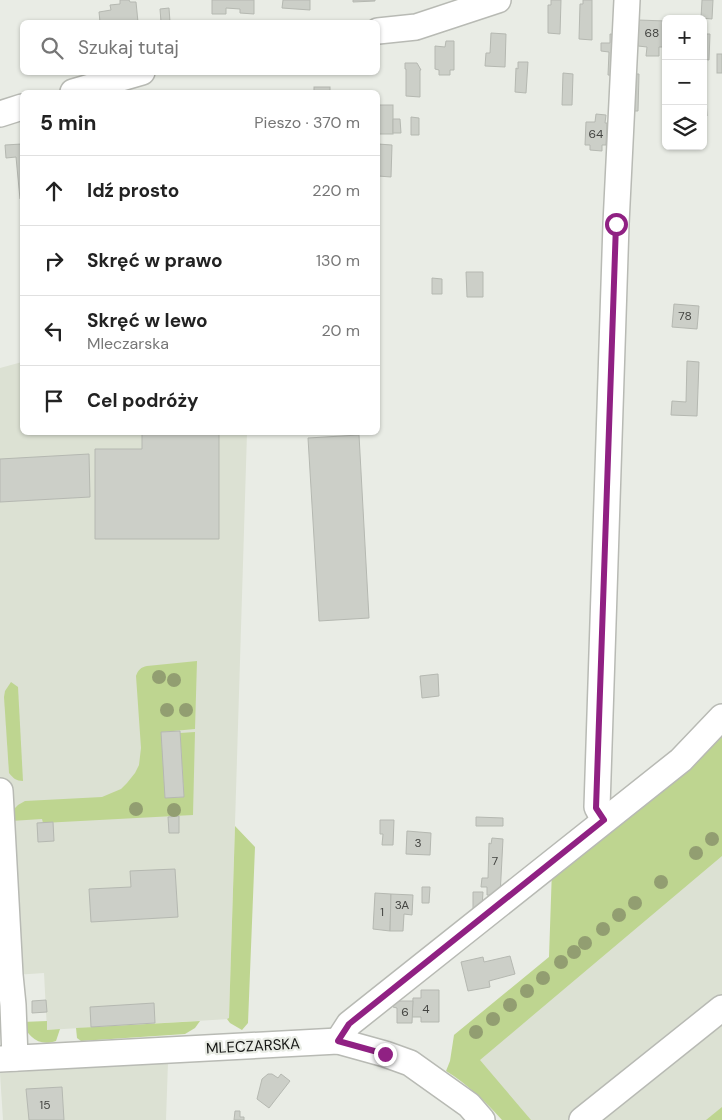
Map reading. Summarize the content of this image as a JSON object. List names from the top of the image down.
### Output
{
  "streets": {
    "street": ["MLECZARSKA"]
  },
  "house_numbers": [
    "68",
    "64",
    "78",
    "3",
    "7",
    "3A",
    "1",
    "4",
    "6",
    "15"
  ],
  "page": {
    "map_buttons": ["+", "−"],
    "search": "Szukaj tutaj",
    "heading": ["5 min", "Pieszo · 370 m"],
    "list": [
      ["Idź prosto", "220 m"],
      ["Skręć w prawo", "130 m"],
      ["Skręć w lewo", "Mleczarska", "20 m"],
      "Cel podróży"
    ]
  }
}
